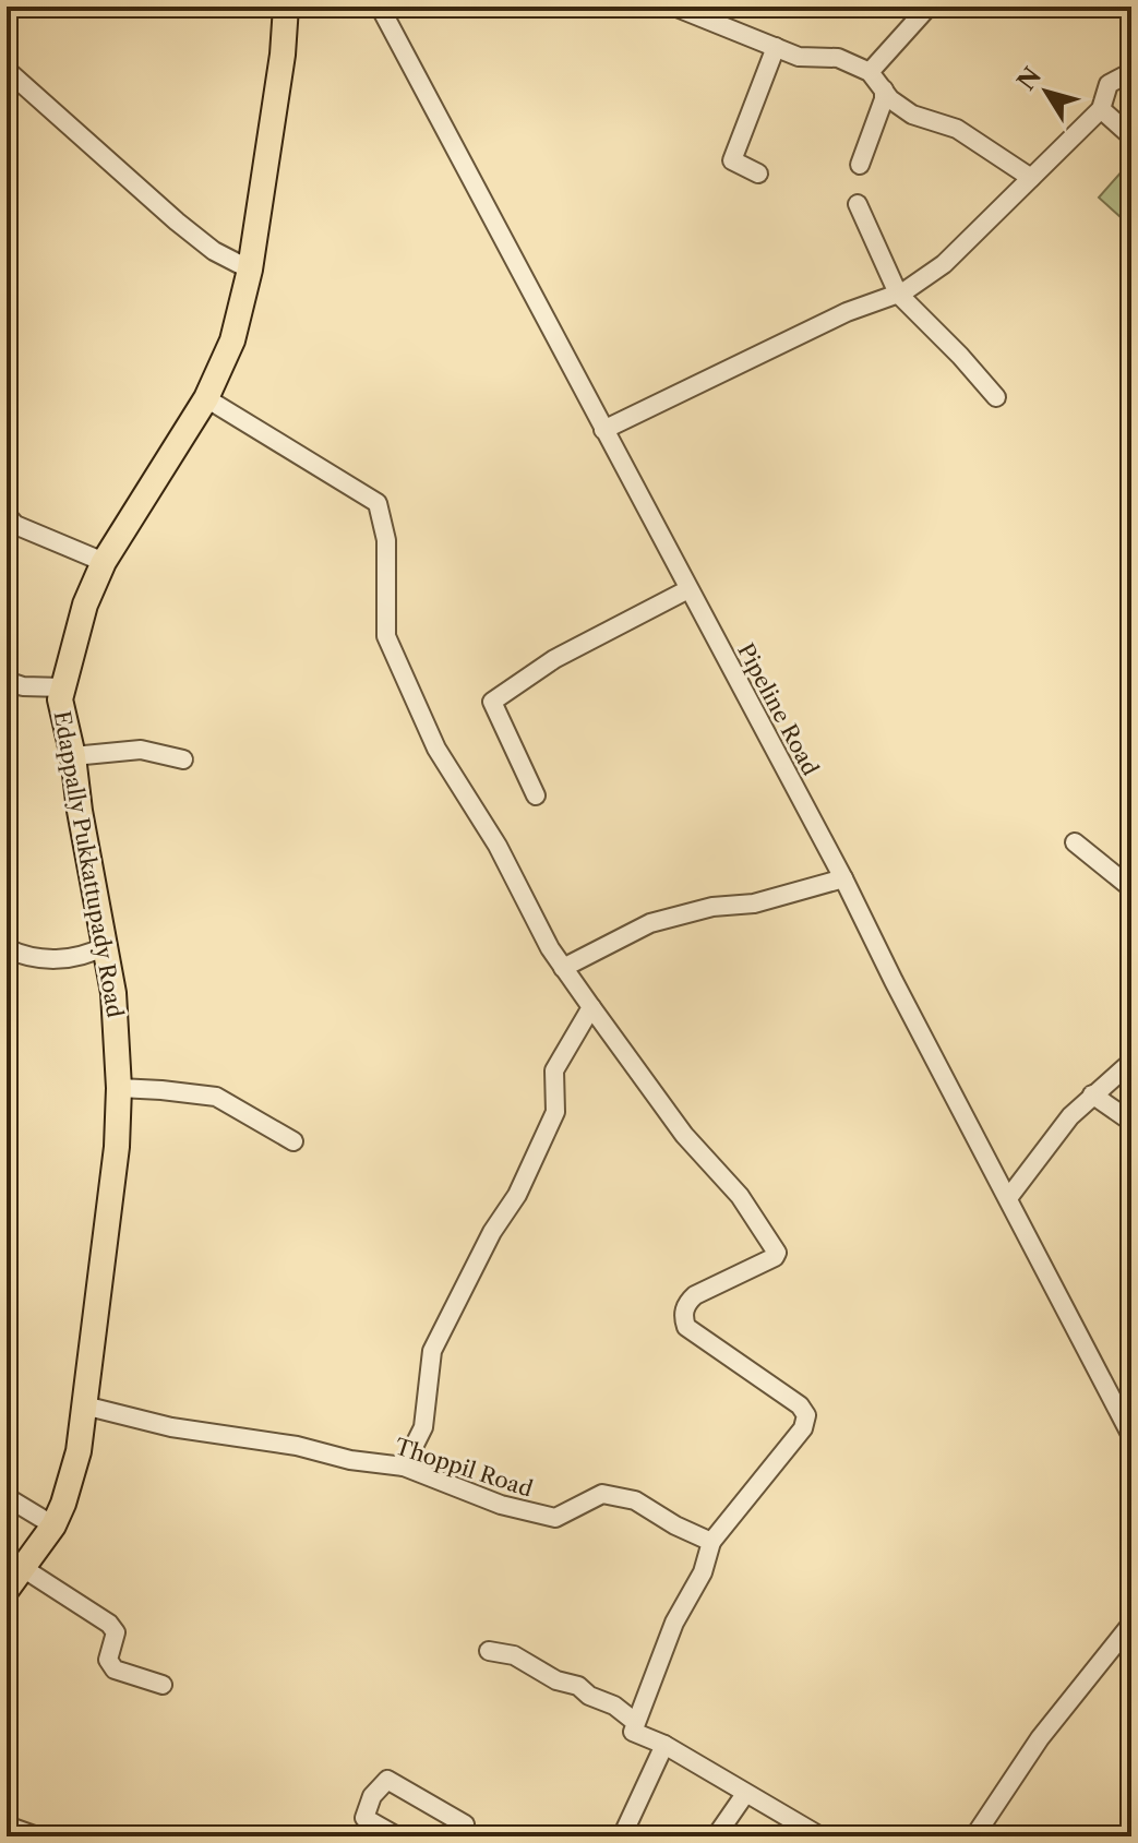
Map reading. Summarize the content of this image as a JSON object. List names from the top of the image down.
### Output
{
  "streets": {
    "main road": ["Edappally Pukkattupady Road"],
    "street": ["Pipeline Road", "Thoppil Road"]
  },
  "crossings": [
    ["Edappally Pukkattupady Road", "Thoppil Road"]
  ],
  "north": "top left"
}
